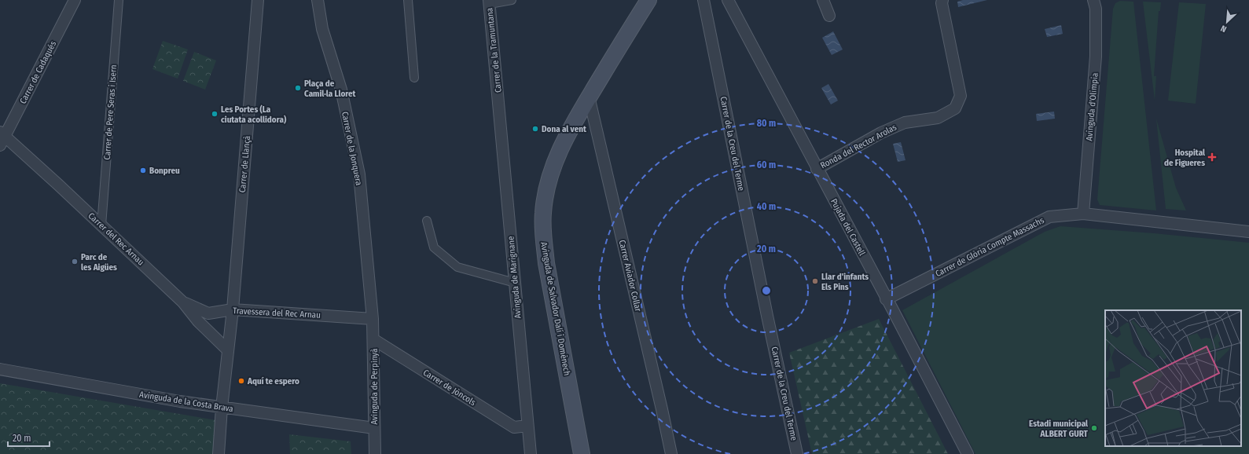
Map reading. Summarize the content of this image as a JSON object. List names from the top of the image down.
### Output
{
  "streets": {
    "main road": ["Avinguda de Salvador Dalí i Domènech"],
    "street": [
      "Carrer de la Tramuntana",
      "Carrer de Cadaqués",
      "Avinguda d'Olimpia",
      "Carrer de Pere Seras i Isern",
      "Carrer de la Creu del Terme",
      "Ronda del Rector Arolas",
      "Carrer de la Jonquera",
      "Carrer de Llançà",
      "Pujada del Castell",
      "Carrer del Rec Arnau",
      "Carrer de Glòria Compte Massachs",
      "Carrer Aviador Collar",
      "Avinguda de Marignane",
      "Travessera del Rec Arnau",
      "Avinguda de Perpinyà",
      "Carrer de Jòncols",
      "Avinguda de la Costa Brava"
    ]
  },
  "crossings": [
    ["Carrer de la Tramuntana", "Avinguda de Marignane"],
    ["Carrer de Cadaqués", "Carrer del Rec Arnau"],
    ["Avinguda d'Olimpia", "Carrer de Glòria Compte Massachs"],
    ["Carrer de Pere Seras i Isern", "Carrer del Rec Arnau"],
    ["Ronda del Rector Arolas", "Pujada del Castell"],
    ["Carrer de la Jonquera", "Travessera del Rec Arnau"],
    ["Carrer de la Jonquera", "Avinguda de Perpinyà"],
    ["Carrer de Llançà", "Carrer del Rec Arnau"],
    ["Carrer de Llançà", "Travessera del Rec Arnau"],
    ["Carrer de Llançà", "Avinguda de la Costa Brava"],
    ["Pujada del Castell", "Carrer de Glòria Compte Massachs"],
    ["Carrer del Rec Arnau", "Travessera del Rec Arnau"],
    ["Carrer Aviador Collar", "Avinguda de Salvador Dalí i Domènech"],
    ["Avinguda de Marignane", "Carrer de Jòncols"],
    ["Travessera del Rec Arnau", "Avinguda de Perpinyà"],
    ["Avinguda de Perpinyà", "Carrer de Jòncols"],
    ["Avinguda de Perpinyà", "Avinguda de la Costa Brava"]
  ],
  "places": {
    "other": [
      "Plaça de Camil·la Lloret",
      "Les Portes (La ciutata acollidora)",
      "Dona al vent",
      "Bonpreu",
      "Parc de les Aigües",
      "Llar d'infants Els Pins",
      "Aquí te espero",
      "Estadi municipal ALBERT GURT"
    ],
    "health": ["Hospital de Figueres"]
  },
  "scale_bar": "20 m",
  "north": "bottom left",
  "rings": [
    "80 m",
    "60 m",
    "40 m",
    "20 m"
  ]
}
